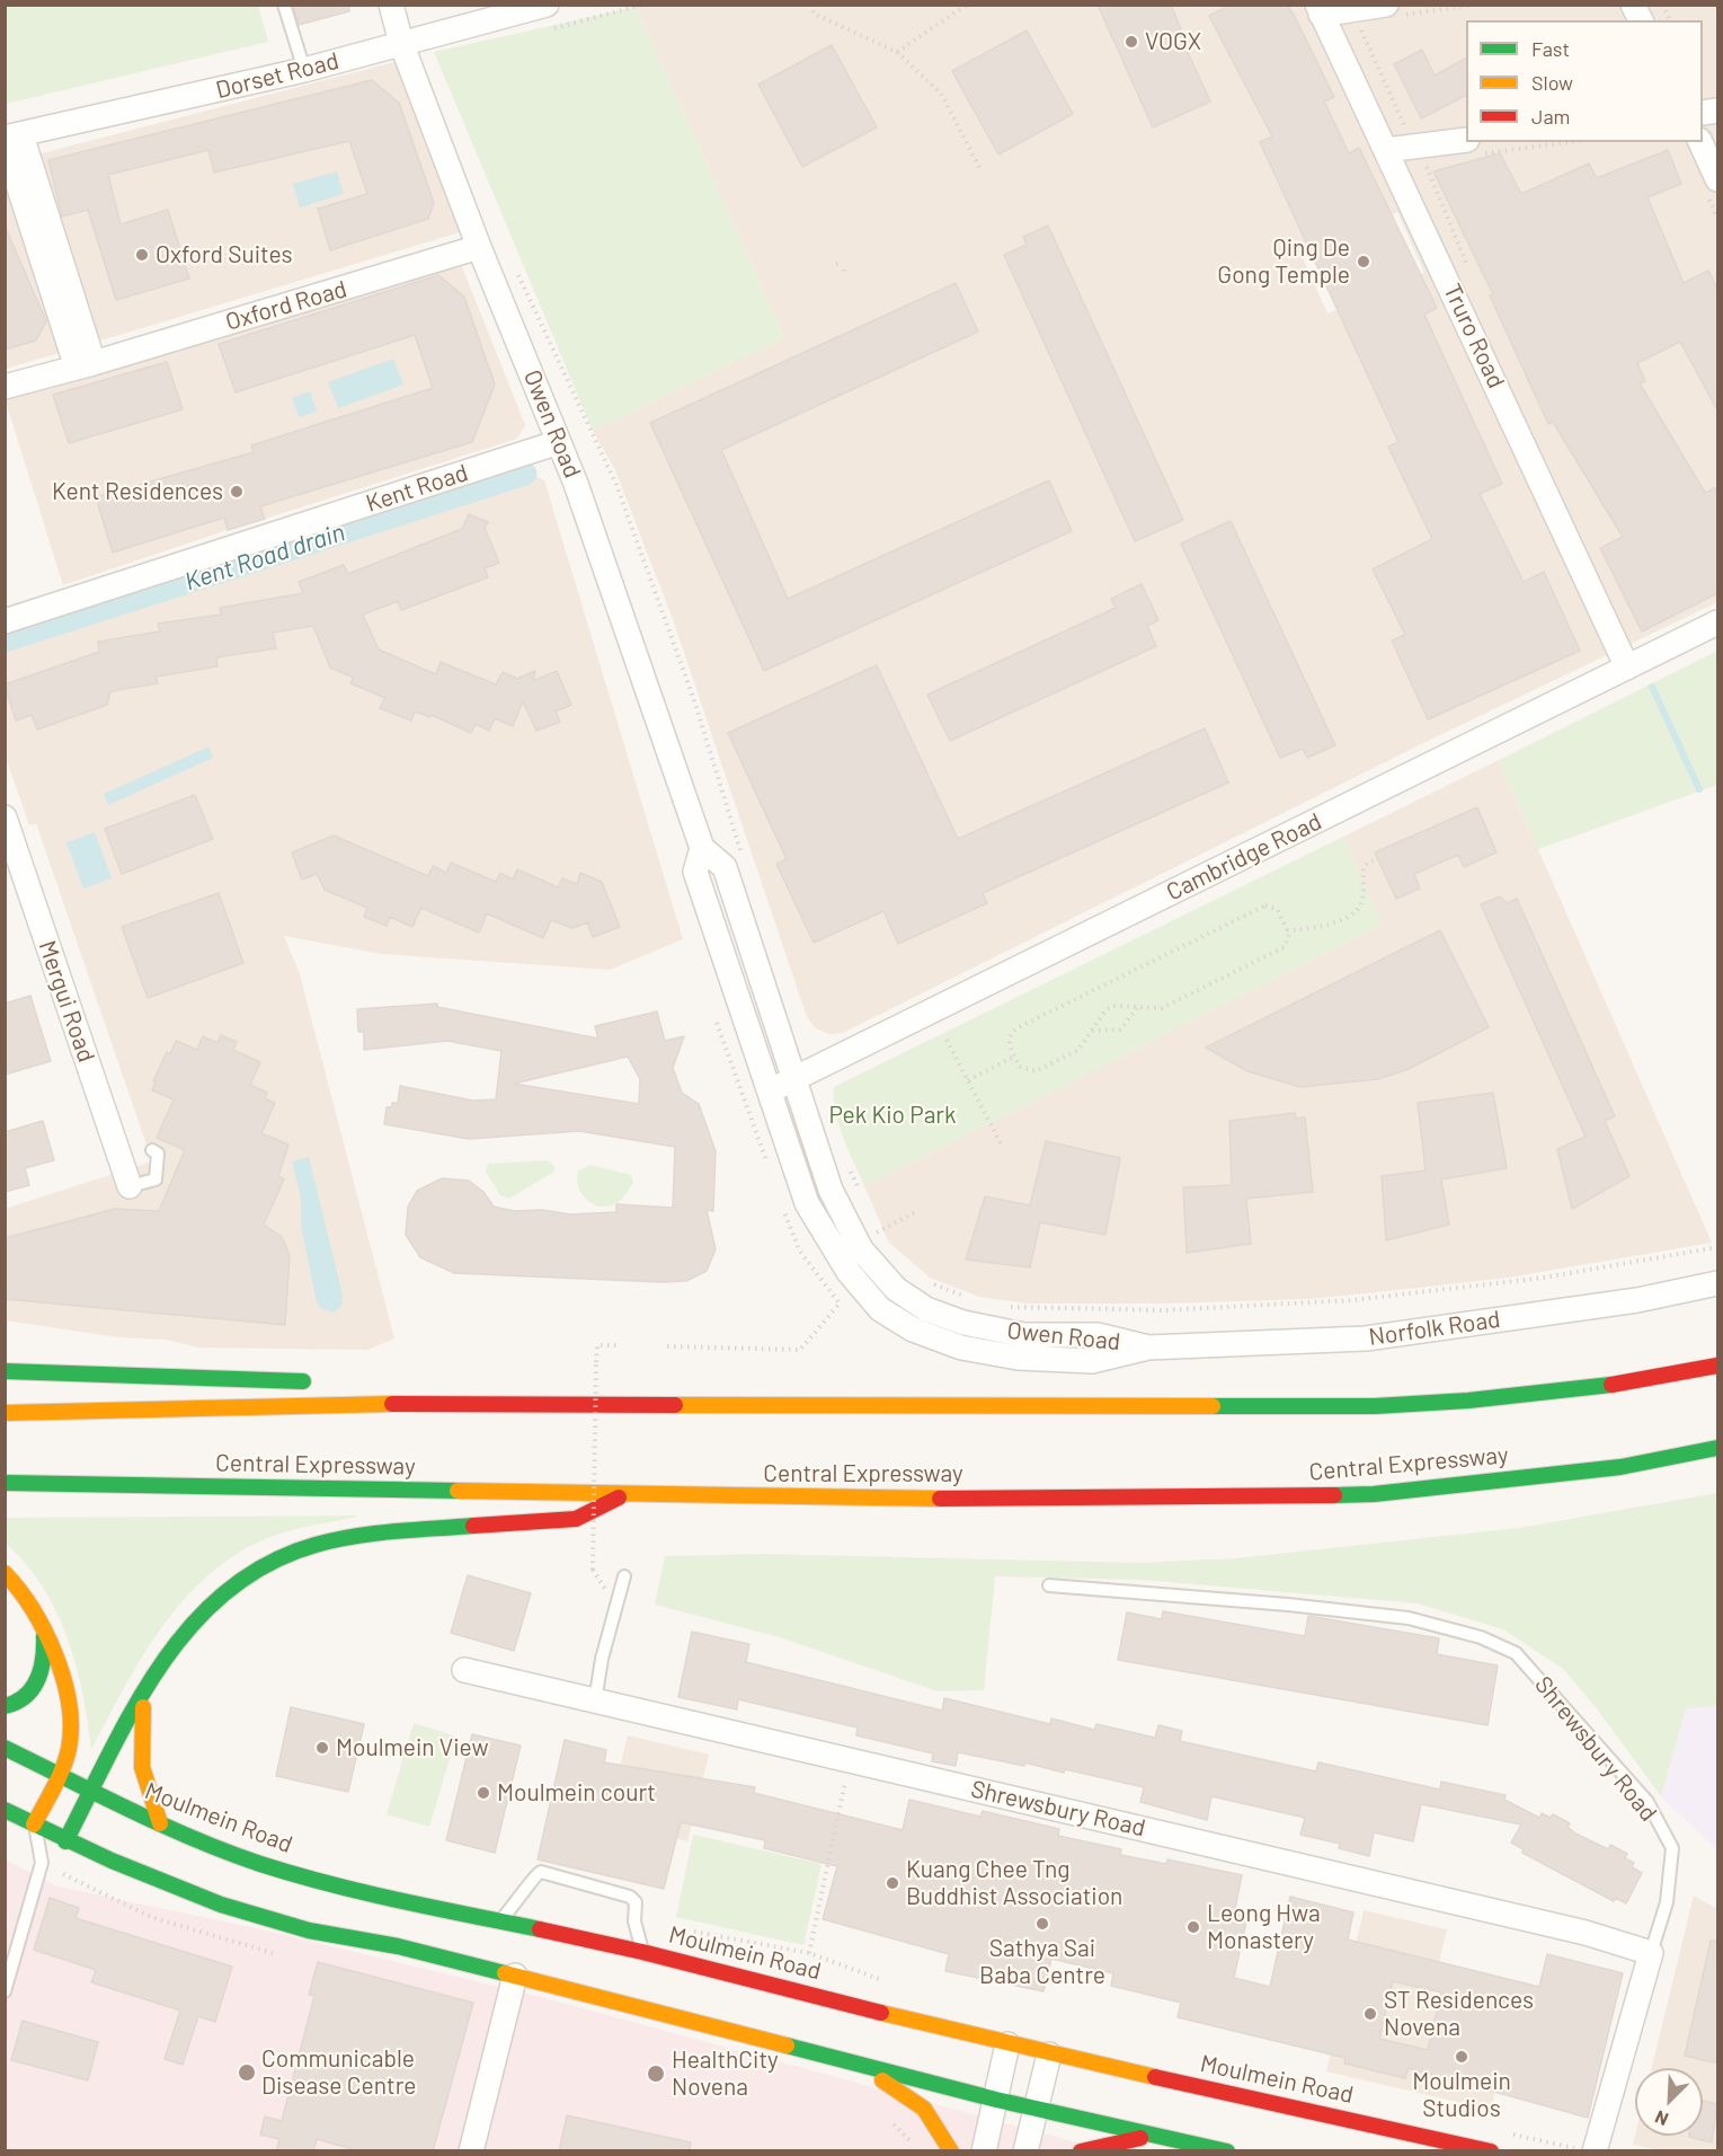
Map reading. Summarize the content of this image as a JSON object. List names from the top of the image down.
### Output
{
  "streets": {
    "main road": ["Central Expressway", "Moulmein Road"],
    "street": [
      "Dorset Road",
      "Oxford Road",
      "Truro Road",
      "Owen Road",
      "Kent Road",
      "Cambridge Road",
      "Mergui Road",
      "Norfolk Road",
      "Shrewsbury Road"
    ]
  },
  "crossings": [
    ["Dorset Road", "Owen Road"],
    ["Oxford Road", "Owen Road"],
    ["Truro Road", "Cambridge Road"],
    ["Owen Road", "Kent Road"],
    ["Owen Road", "Cambridge Road"],
    ["Owen Road", "Norfolk Road"]
  ],
  "water": ["Kent Road drain"],
  "parks": ["Pek Kio Park"],
  "places": [
    "VOGX",
    "Oxford Suites",
    "Qing De Gong Temple",
    "Kent Residences",
    "Moulmein View",
    "Moulmein court",
    "Kuang Chee Tng Buddhist Association",
    "Sathya Sai Baba Centre",
    "Leong Hwa Monastery",
    "ST Residences Novena",
    "Moulmein Studios",
    "Communicable Disease Centre",
    "HealthCity Novena"
  ],
  "legend": ["Fast", "Slow", "Jam"],
  "north": "bottom left"
}
